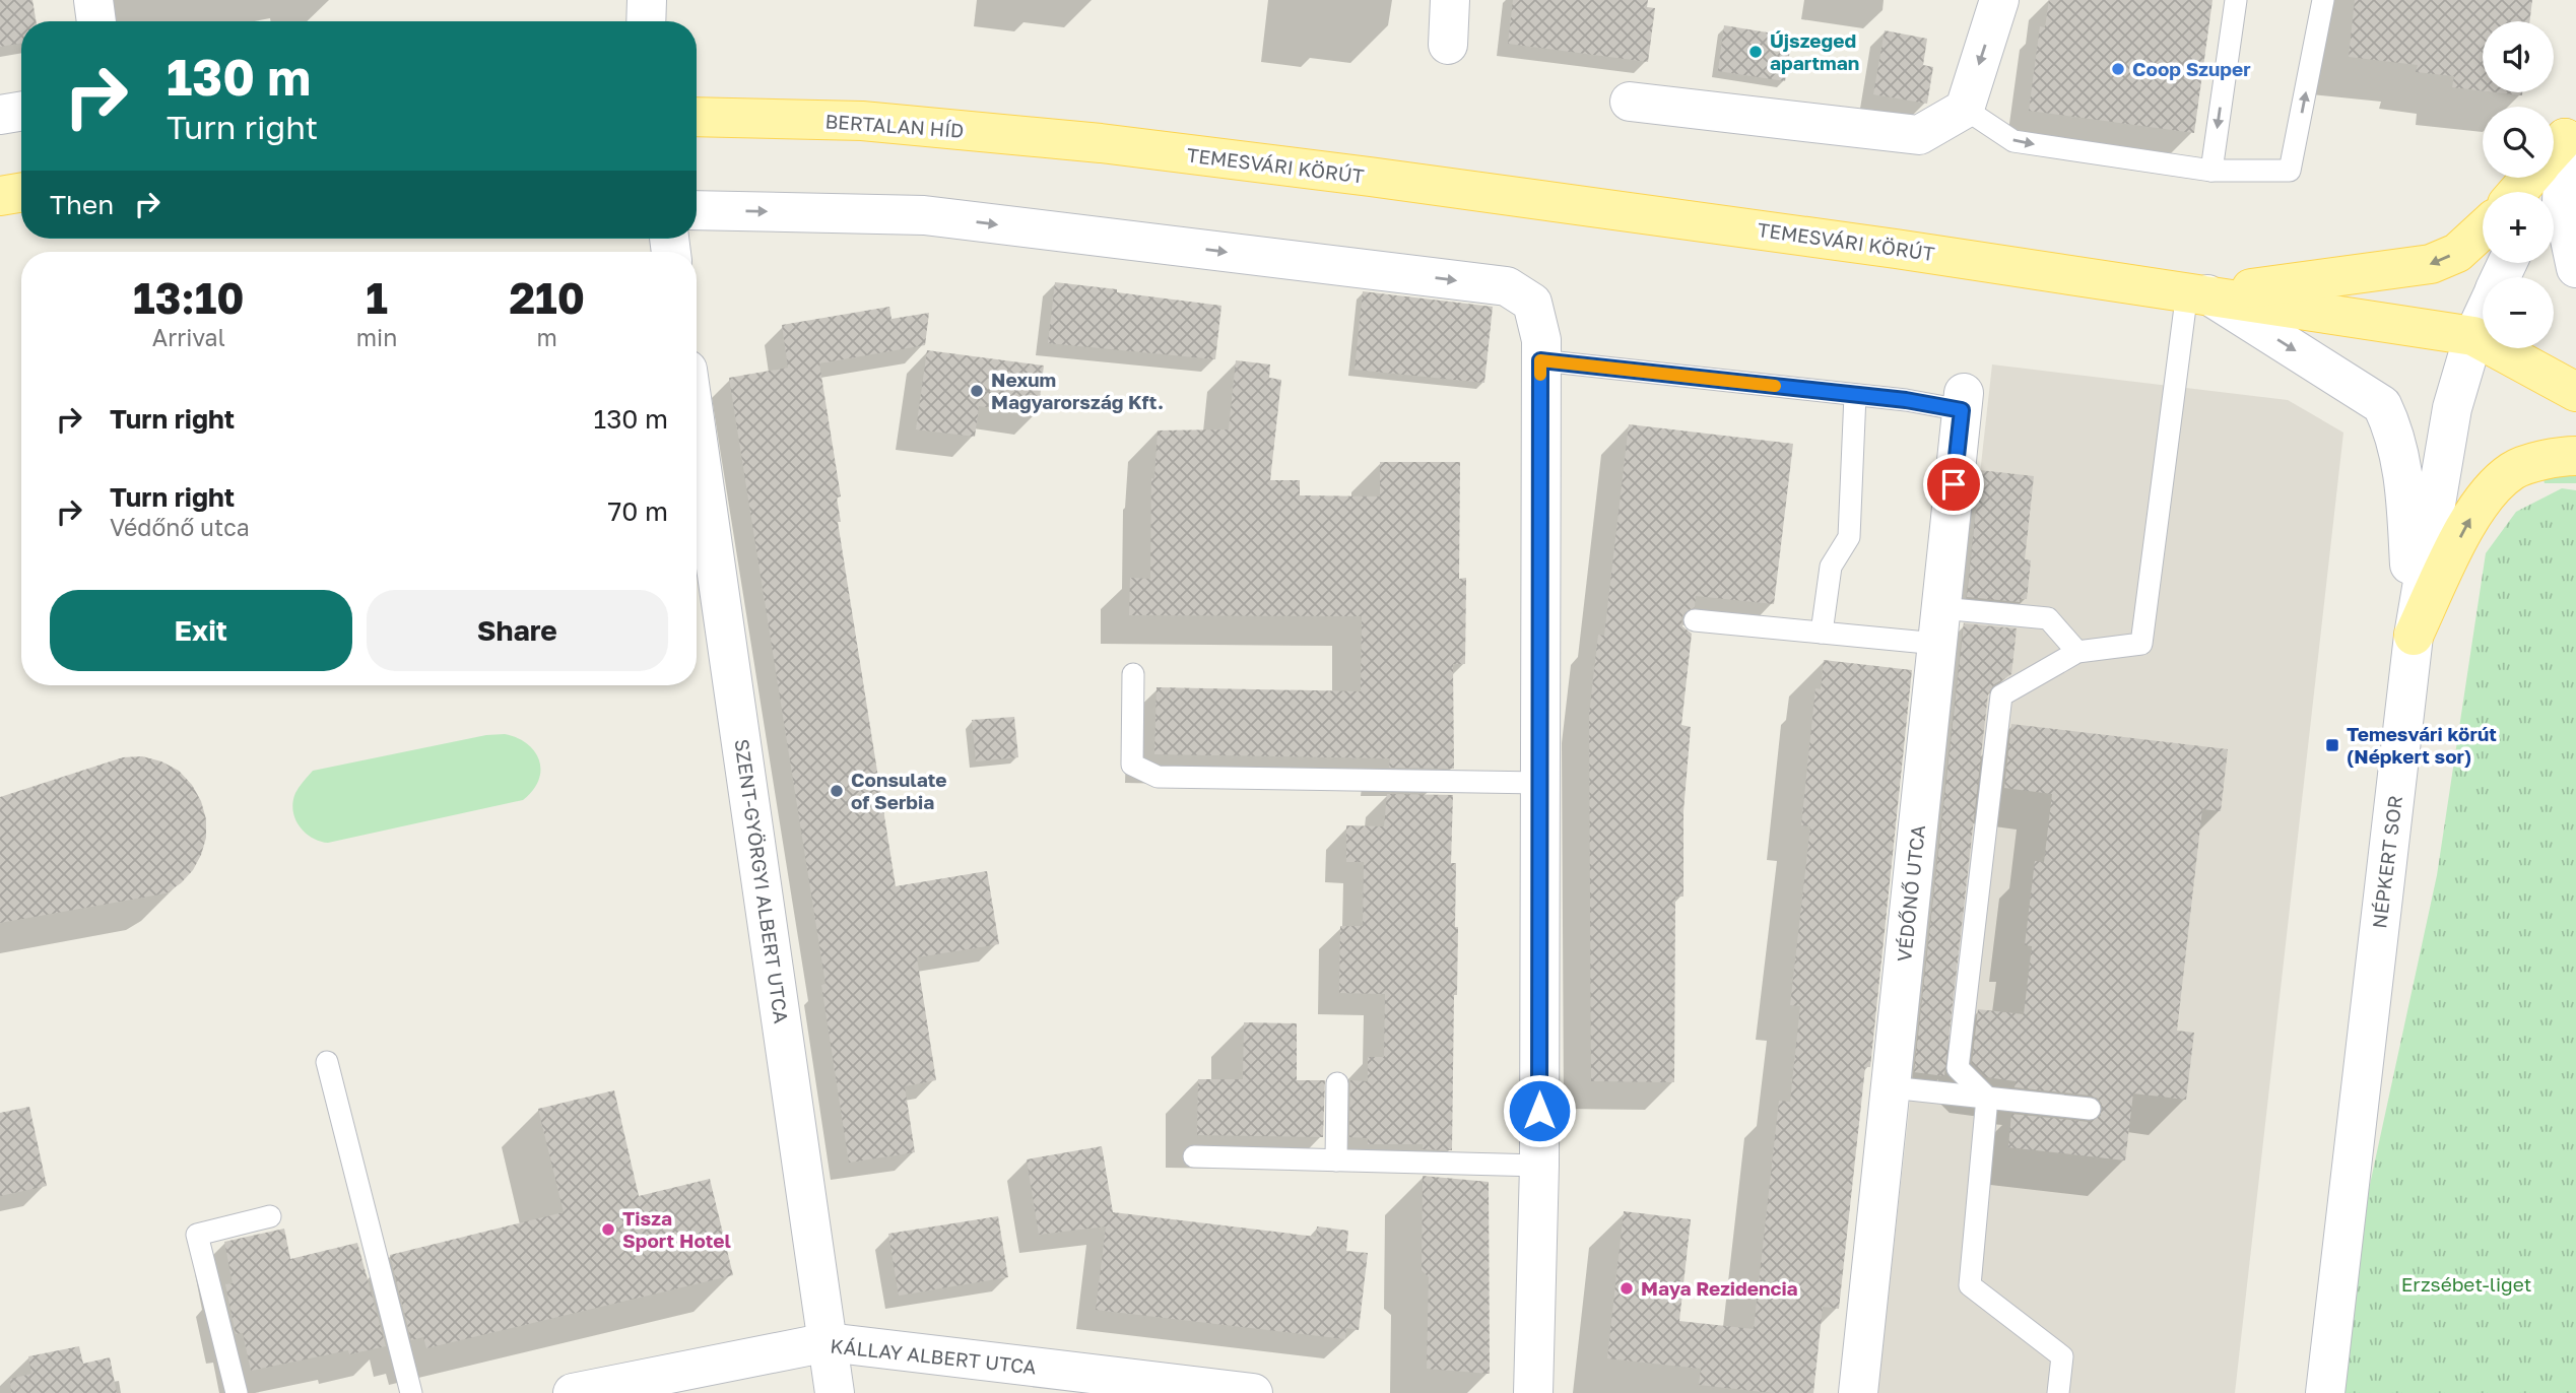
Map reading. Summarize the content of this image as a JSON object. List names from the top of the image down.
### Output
{
  "streets": {
    "main road": ["BERTALAN HÍD", "TEMESVÁRI KÖRÚT"],
    "street": [
      "NÉPKERT SOR",
      "SZENT-GYÖRGYI ALBERT UTCA",
      "VÉDŐNŐ UTCA",
      "KÁLLAY ALBERT UTCA"
    ]
  },
  "crossings": [
    ["BERTALAN HÍD", "TEMESVÁRI KÖRÚT"],
    ["TEMESVÁRI KÖRÚT", "NÉPKERT SOR"],
    ["SZENT-GYÖRGYI ALBERT UTCA", "KÁLLAY ALBERT UTCA"]
  ],
  "parks": ["Erzsébet-liget"],
  "places": {
    "other": [
      "Újszeged apartman",
      "Coop Szuper",
      "Nexum Magyarország Kft.",
      "Consulate of Serbia",
      "Tisza Sport Hotel",
      "Maya Rezidencia"
    ],
    "transit": ["Temesvári körút (Népkert sor)"]
  },
  "page": {
    "map_buttons": ["+", "−"],
    "turn": ["130 m", "Turn right"],
    "then": "Then",
    "eta": [
      "13:10",
      "Arrival",
      "1",
      "min",
      "210",
      "m"
    ],
    "list": [
      {
        "name": "Turn right",
        "value": "130 m"
      },
      {
        "name": "Turn right",
        "note": "Védőnő utca",
        "value": "70 m"
      }
    ],
    "buttons": ["Exit", "Share"]
  }
}
